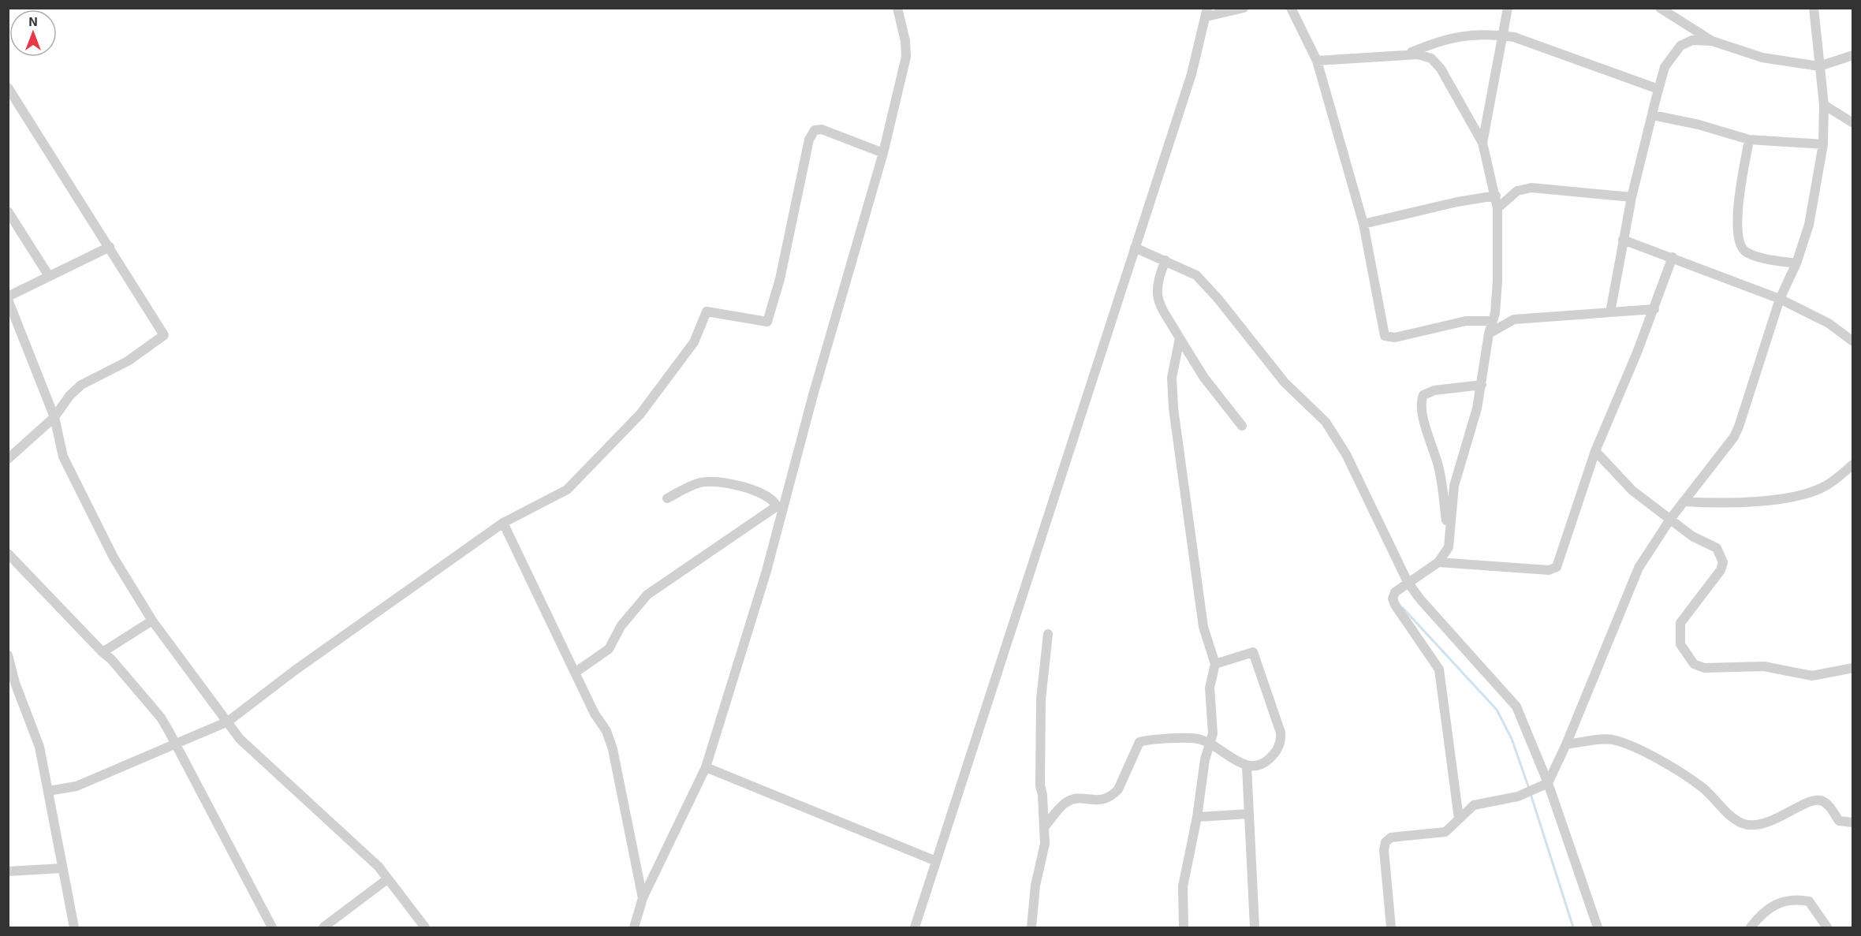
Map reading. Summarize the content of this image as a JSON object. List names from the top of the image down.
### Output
{
  "north": "top"
}
